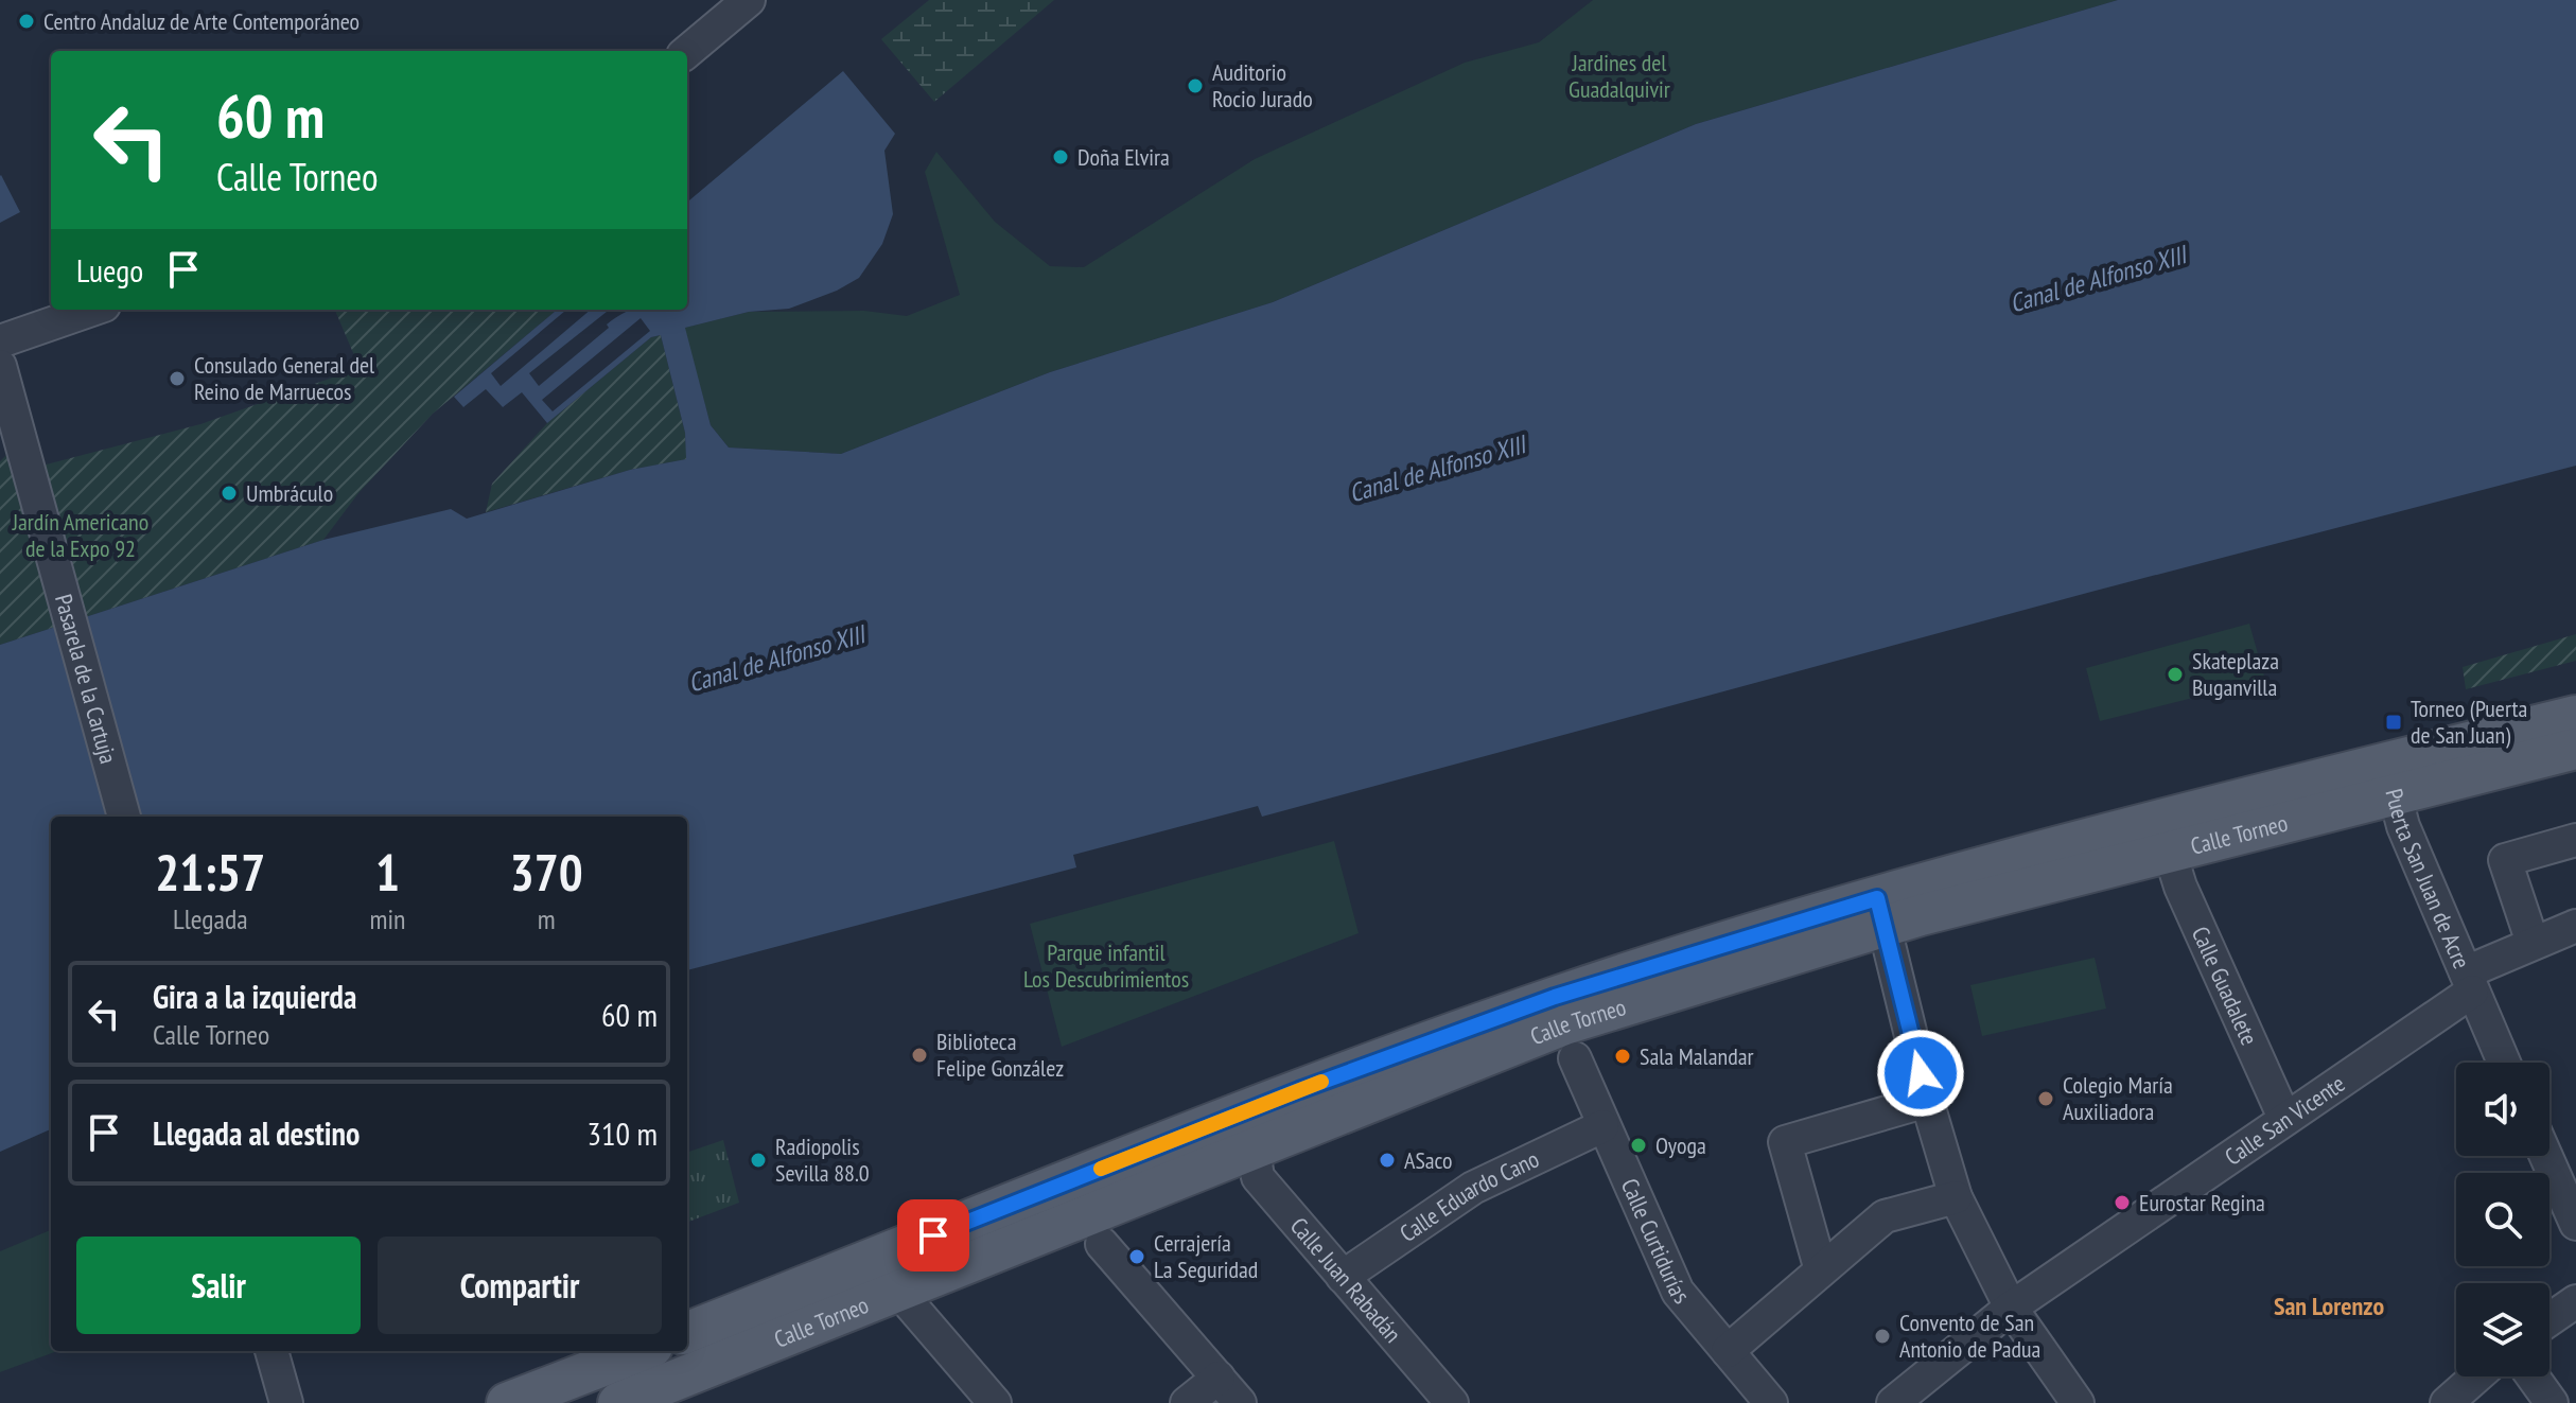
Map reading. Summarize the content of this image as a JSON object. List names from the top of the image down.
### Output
{
  "streets": {
    "main road": ["Calle Torneo"],
    "street": [
      "Pasarela de la Cartuja",
      "Puerta San Juan de Acre",
      "Calle Guadalete",
      "Calle San Vicente",
      "Calle Eduardo Cano",
      "Calle Curtidurías",
      "Calle Juan Rabadán"
    ]
  },
  "crossings": [
    ["Calle Torneo", "Puerta San Juan de Acre"],
    ["Calle Torneo", "Calle Guadalete"],
    ["Calle Torneo", "Calle Juan Rabadán"],
    ["Puerta San Juan de Acre", "Calle San Vicente"],
    ["Calle Guadalete", "Calle San Vicente"],
    ["Calle Eduardo Cano", "Calle Curtidurías"],
    ["Calle Eduardo Cano", "Calle Juan Rabadán"]
  ],
  "districts": ["San Lorenzo"],
  "water": ["Canal de Alfonso XIII"],
  "parks": ["Jardines del Guadalquivir", "Jardín Americano de la Expo 92", "Parque infantil Los Descubrimientos"],
  "places": {
    "other": [
      "Centro Andaluz de Arte Contemporáneo",
      "Auditorio Rocio Jurado",
      "Doña Elvira",
      "Consulado General del Reino de Marruecos",
      "Umbráculo",
      "Skateplaza Buganvilla",
      "Biblioteca Felipe González",
      "Sala Malandar",
      "Colegio María Auxiliadora",
      "Oyoga",
      "Radiopolis Sevilla 88.0",
      "ASaco",
      "Eurostar Regina",
      "Cerrajería La Seguridad",
      "Convento de San Antonio de Padua"
    ],
    "transit": ["Torneo (Puerta de San Juan)"]
  },
  "page": {
    "turn": ["60 m", "Calle Torneo"],
    "then": "Luego",
    "eta": [
      "21:57",
      "Llegada",
      "1",
      "min",
      "370",
      "m"
    ],
    "list": [
      {
        "name": "Gira a la izquierda",
        "note": "Calle Torneo",
        "value": "60 m"
      },
      {
        "name": "Llegada al destino",
        "value": "310 m"
      }
    ],
    "buttons": ["Salir", "Compartir"]
  }
}
